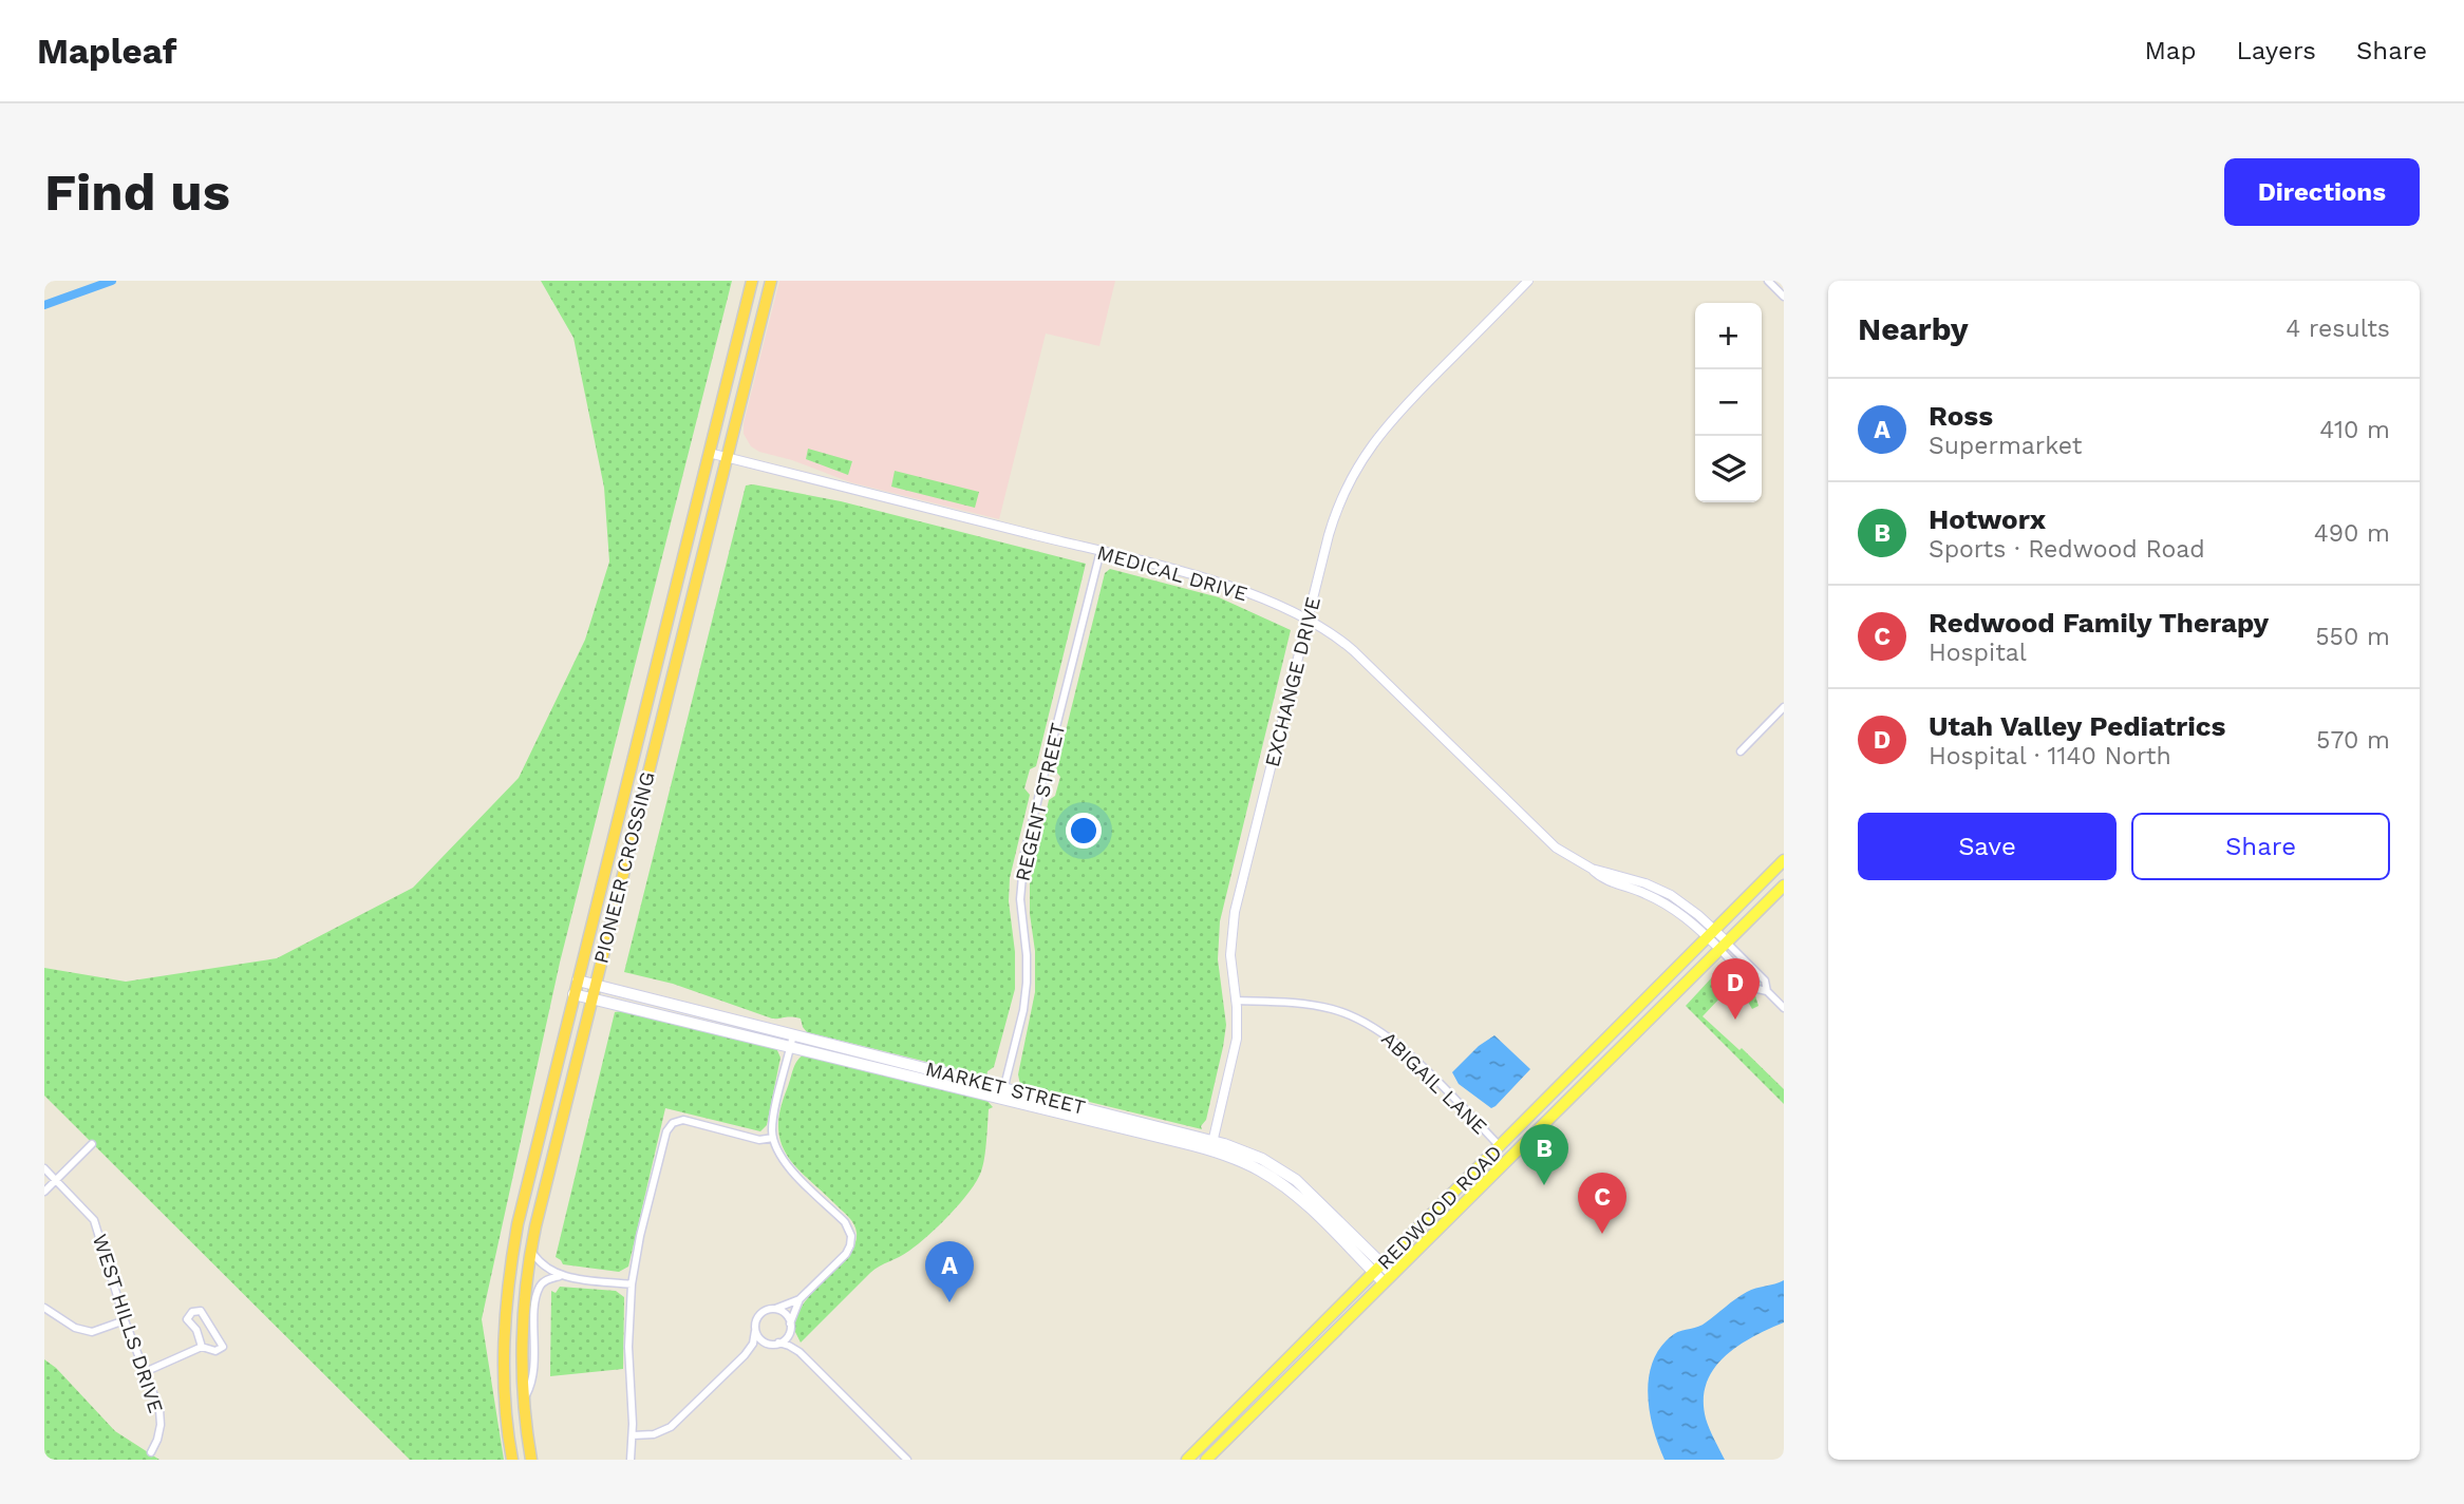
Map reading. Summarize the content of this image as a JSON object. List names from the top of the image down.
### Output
{
  "streets": {
    "highway": ["PIONEER CROSSING"],
    "main road": ["MARKET STREET", "REDWOOD ROAD"],
    "street": [
      "MEDICAL DRIVE",
      "EXCHANGE DRIVE",
      "REGENT STREET",
      "ABIGAIL LANE",
      "WEST HILLS DRIVE"
    ]
  },
  "crossings": [
    ["MEDICAL DRIVE", "EXCHANGE DRIVE"],
    ["MEDICAL DRIVE", "REGENT STREET"],
    ["MEDICAL DRIVE", "PIONEER CROSSING"],
    ["MEDICAL DRIVE", "REDWOOD ROAD"],
    ["EXCHANGE DRIVE", "ABIGAIL LANE"],
    ["EXCHANGE DRIVE", "MARKET STREET"],
    ["REGENT STREET", "MARKET STREET"],
    ["PIONEER CROSSING", "MARKET STREET"],
    ["ABIGAIL LANE", "REDWOOD ROAD"],
    ["MARKET STREET", "REDWOOD ROAD"]
  ],
  "page": {
    "header": "Mapleaf",
    "nav": ["Map", "Layers", "Share"],
    "buttons": [
      "Directions",
      ["Save", "Share"]
    ],
    "title": "Find us",
    "heading": ["Nearby", "4 results"],
    "map_buttons": ["+", "−"],
    "list": [
      {
        "mark": "A",
        "name": "Ross",
        "note": "Supermarket",
        "value": "410 m"
      },
      {
        "mark": "B",
        "name": "Hotworx",
        "note": "Sports · Redwood Road",
        "value": "490 m"
      },
      {
        "mark": "C",
        "name": "Redwood Family Therapy",
        "note": "Hospital",
        "value": "550 m"
      },
      {
        "mark": "D",
        "name": "Utah Valley Pediatrics",
        "note": "Hospital · 1140 North",
        "value": "570 m"
      }
    ],
    "pins": [
      "D",
      "B",
      "C",
      "A"
    ]
  }
}
